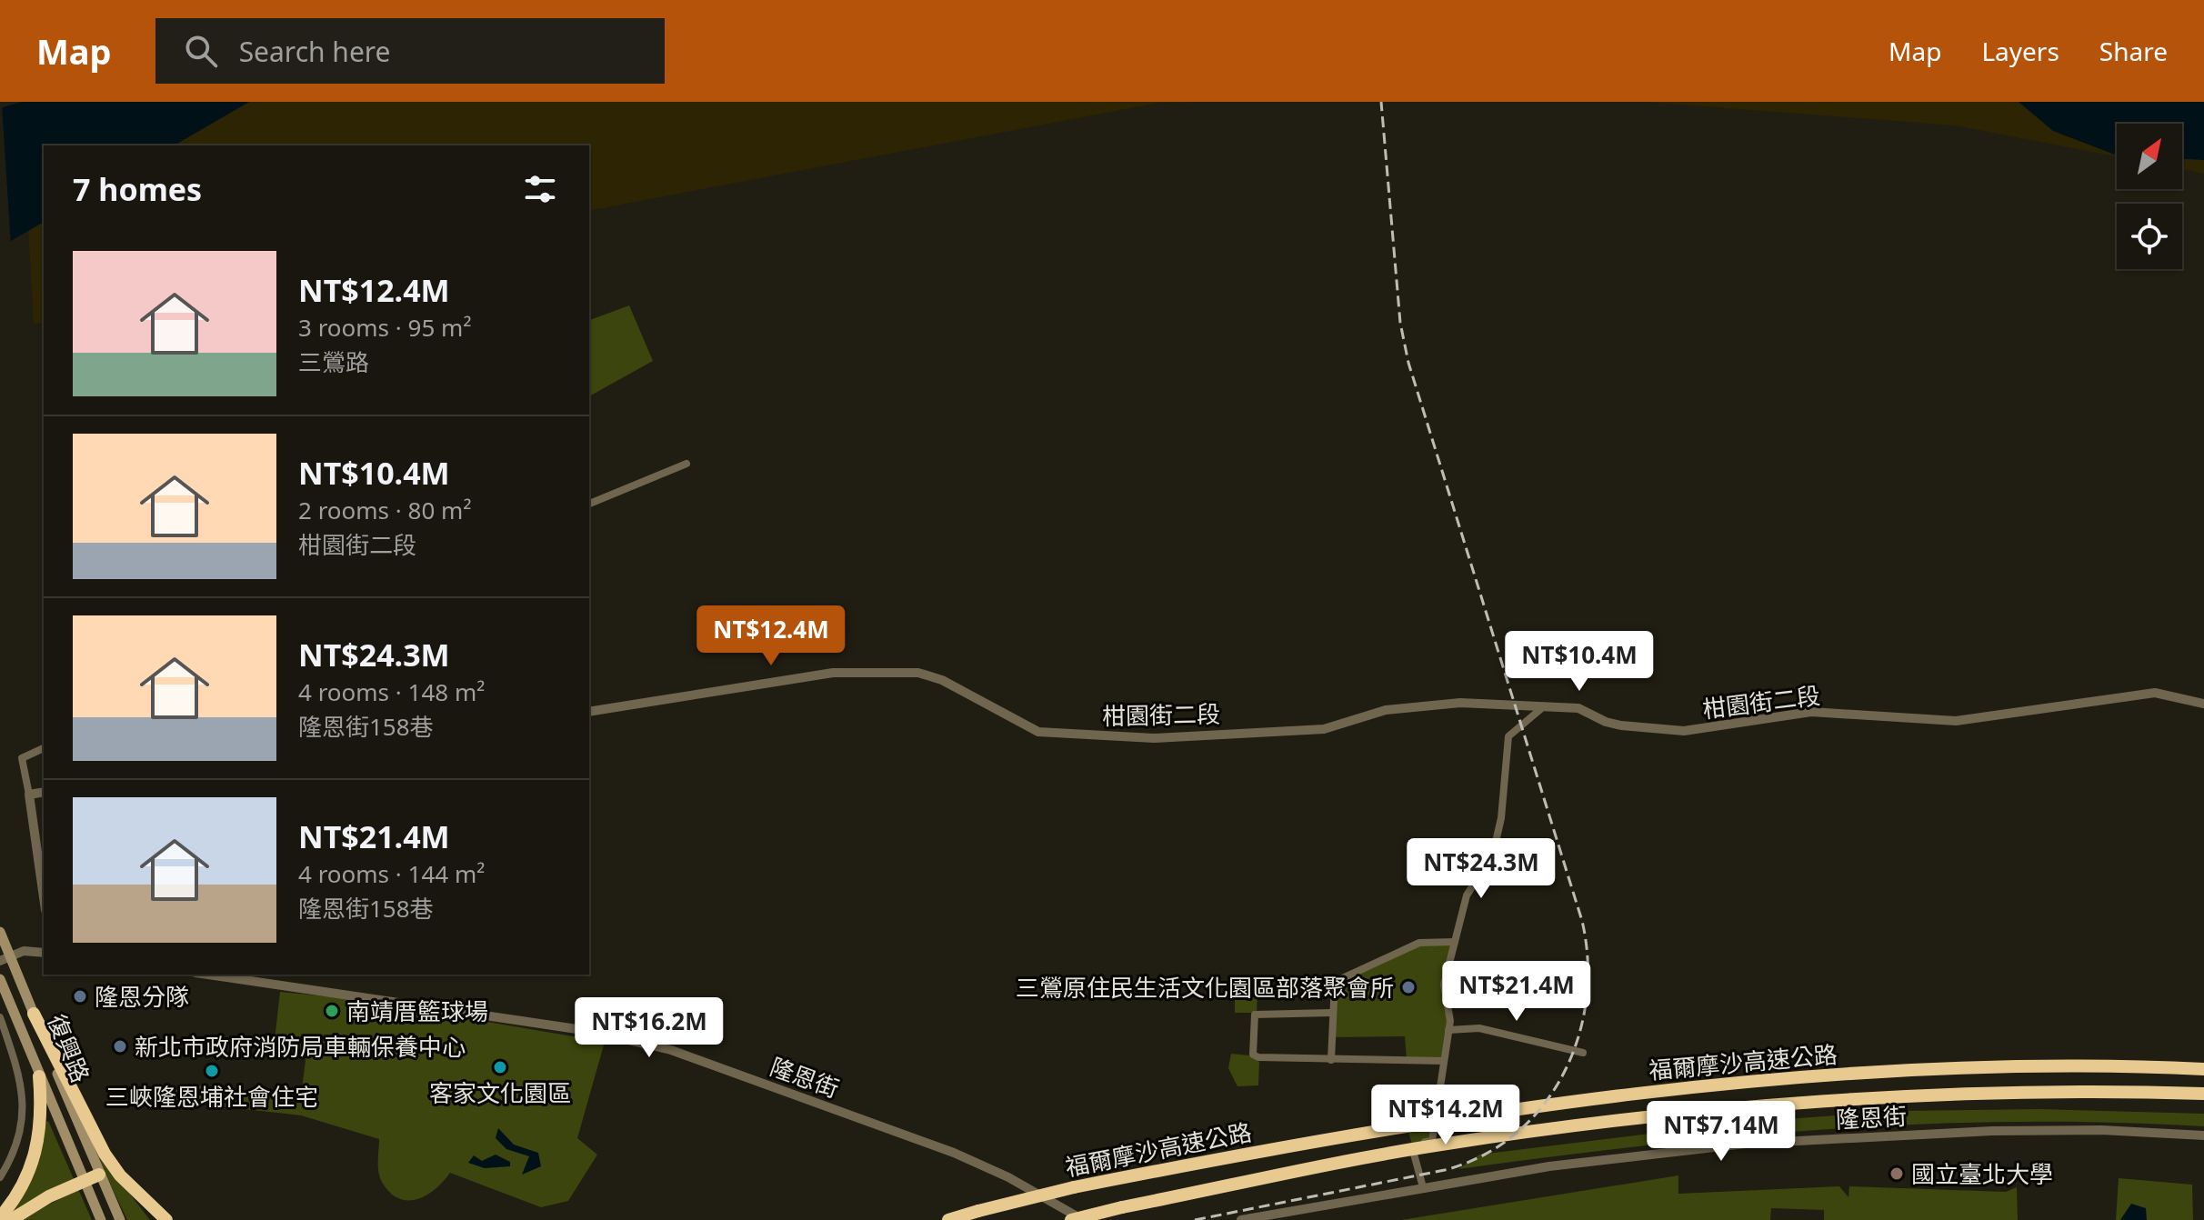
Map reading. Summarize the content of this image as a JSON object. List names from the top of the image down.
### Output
{
  "streets": {
    "highway": ["福爾摩沙高速公路"],
    "main road": ["復興路"],
    "street": ["柑園街二段", "隆恩街"]
  },
  "places": [
    "三鶯原住民生活文化園區部落聚會所",
    "隆恩分隊",
    "南靖厝籃球場",
    "新北市政府消防局車輛保養中心",
    "客家文化園區",
    "三峽隆恩埔社會住宅",
    "國立臺北大學"
  ],
  "north": "top right",
  "page": {
    "header": "Map",
    "search": "Search here",
    "nav": ["Map", "Layers", "Share"],
    "heading": "7 homes",
    "list": [
      {
        "name": "NT$12.4M",
        "note": "3 rooms · 95 m² · 三鶯路"
      },
      {
        "name": "NT$10.4M",
        "note": "2 rooms · 80 m² · 柑園街二段"
      },
      {
        "name": "NT$24.3M",
        "note": "4 rooms · 148 m² · 隆恩街158巷"
      },
      {
        "name": "NT$21.4M",
        "note": "4 rooms · 144 m² · 隆恩街158巷"
      }
    ],
    "price": [
      "NT$12.4M",
      "NT$10.4M",
      "NT$24.3M",
      "NT$21.4M",
      "NT$16.2M",
      "NT$14.2M",
      "NT$7.14M"
    ]
  }
}
